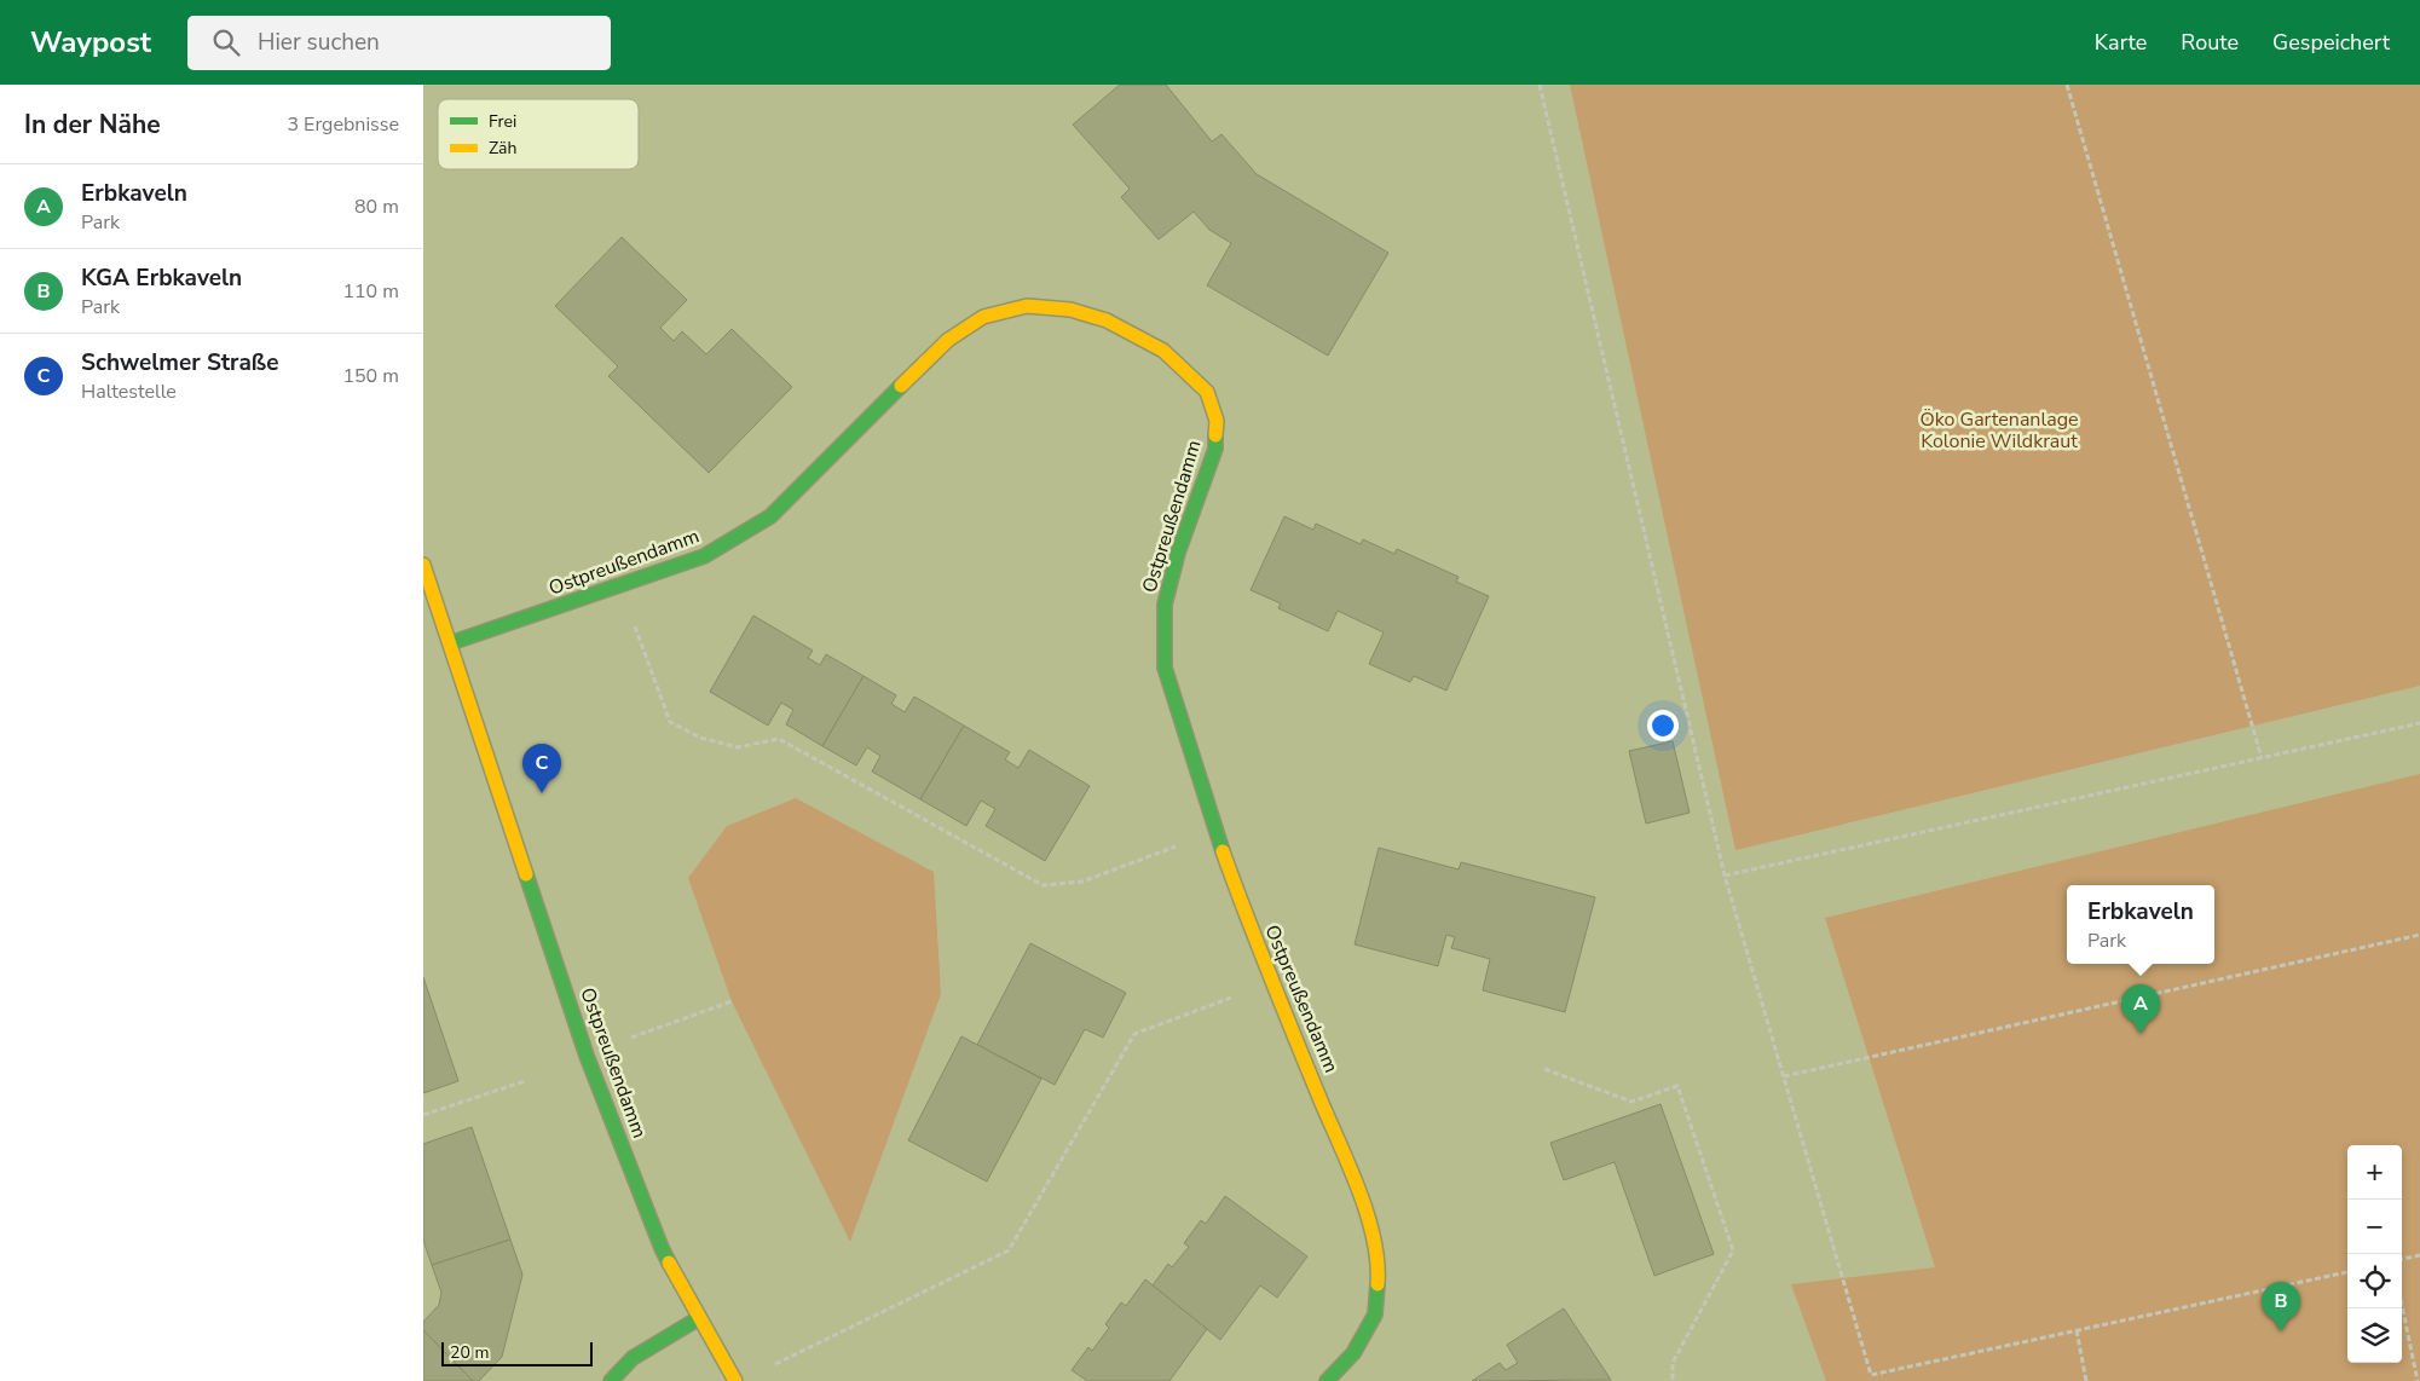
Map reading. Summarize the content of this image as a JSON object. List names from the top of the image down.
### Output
{
  "streets": {
    "street": ["Ostpreußendamm"]
  },
  "parks": ["Öko Gartenanlage Kolonie Wildkraut"],
  "legend": ["Frei", "Zäh"],
  "scale_bar": "20 m",
  "page": {
    "header": "Waypost",
    "search": "Hier suchen",
    "nav": ["Karte", "Route", "Gespeichert"],
    "heading": ["In der Nähe", "3 Ergebnisse"],
    "list": [
      {
        "mark": "A",
        "name": "Erbkaveln",
        "note": "Park",
        "value": "80 m"
      },
      {
        "mark": "B",
        "name": "KGA Erbkaveln",
        "note": "Park",
        "value": "110 m"
      },
      {
        "mark": "C",
        "name": "Schwelmer Straße",
        "note": "Haltestelle",
        "value": "150 m"
      }
    ],
    "pins": ["C", "A", "B"],
    "popup": ["Erbkaveln", "Park"],
    "map_buttons": ["+", "−"],
    "scale": "20 m"
  }
}
